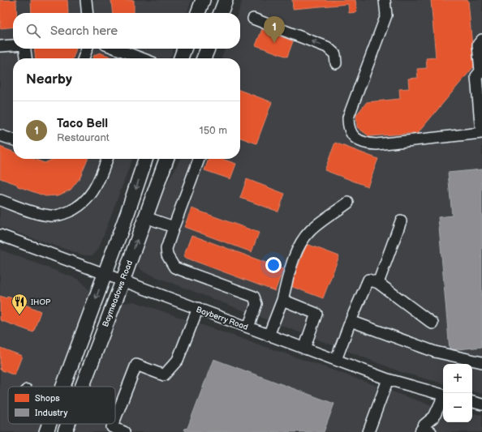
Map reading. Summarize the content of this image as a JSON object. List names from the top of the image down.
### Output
{
  "streets": {
    "main road": ["Baymeadows Road"],
    "street": ["Bayberry Road"]
  },
  "crossings": [
    ["Baymeadows Road", "Bayberry Road"]
  ],
  "places": {
    "restaurant": ["IHOP"]
  },
  "legend": ["Shops", "Industry"],
  "page": {
    "search": "Search here",
    "pins": "1",
    "heading": "Nearby",
    "list": [
      {
        "mark": "1",
        "name": "Taco Bell",
        "note": "Restaurant",
        "value": "150 m"
      }
    ],
    "map_buttons": ["+", "−"]
  }
}
